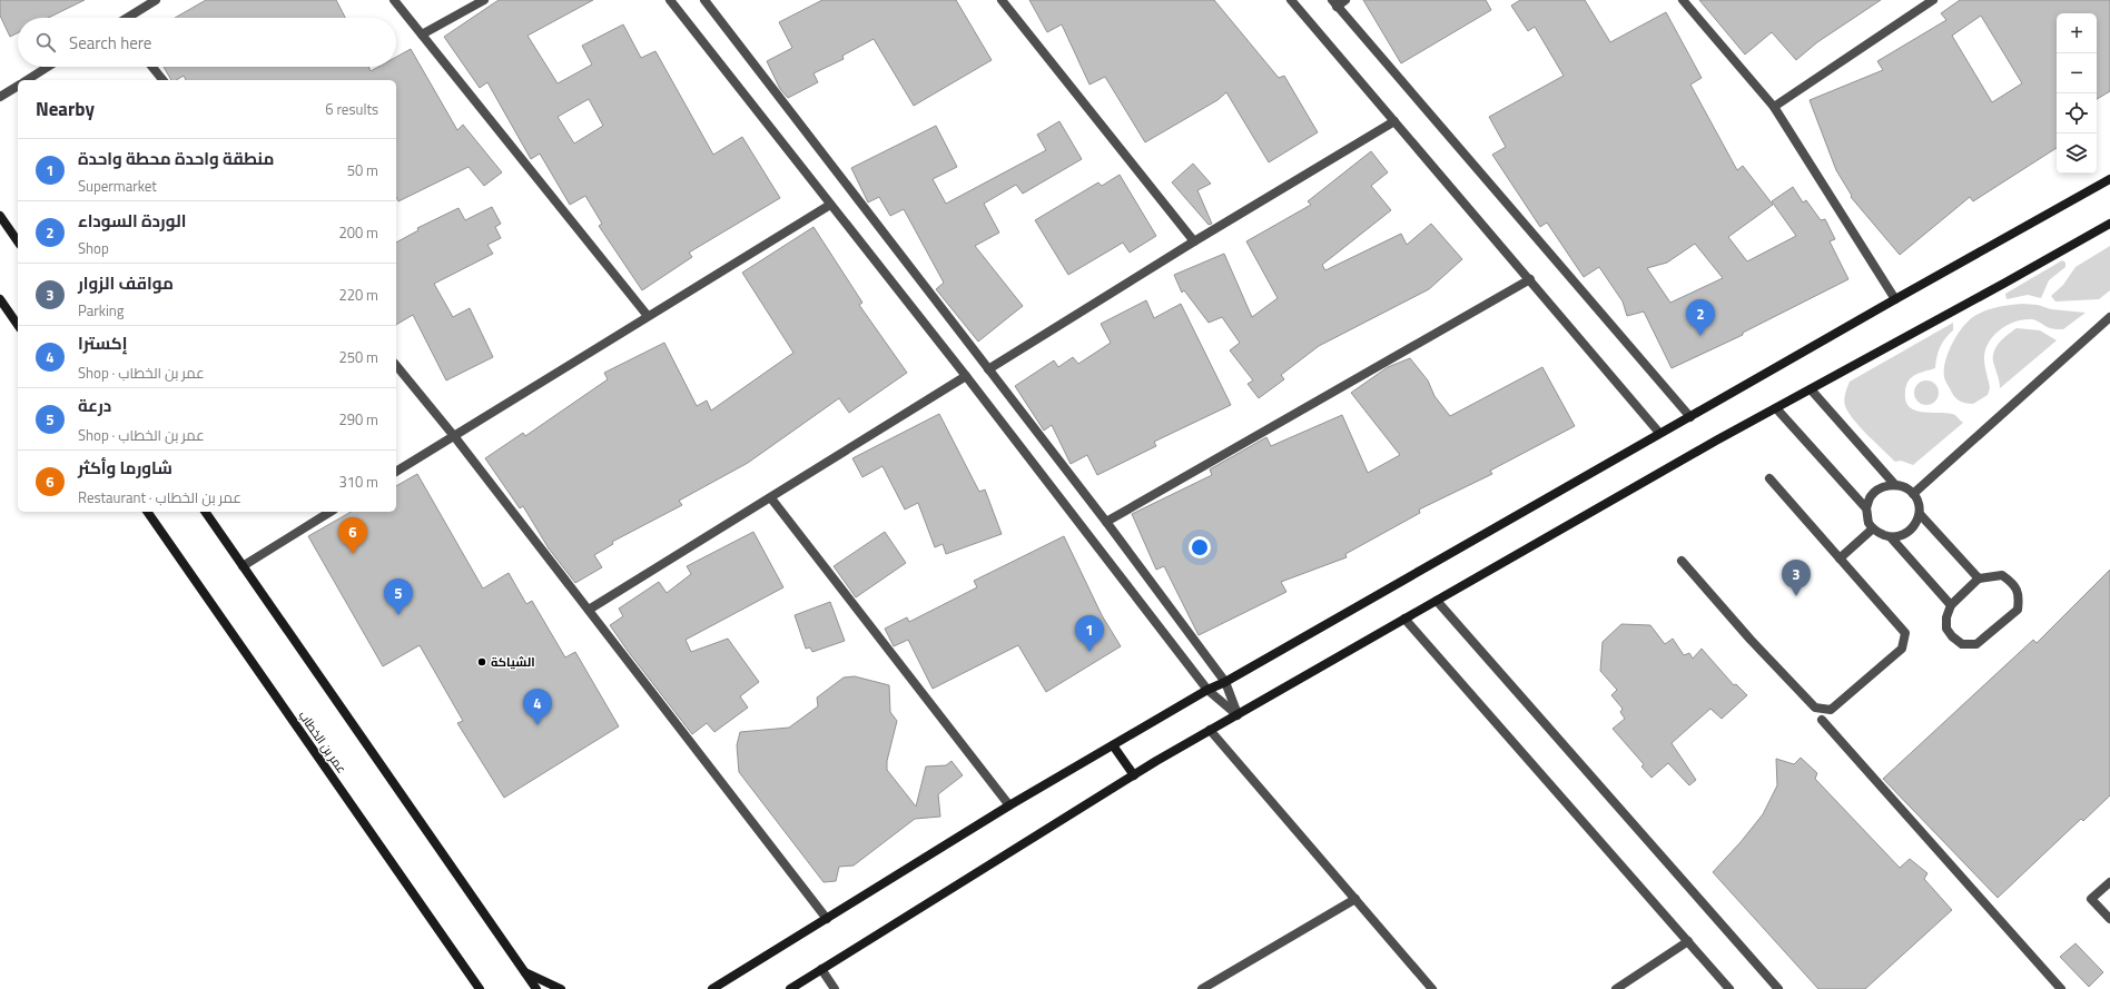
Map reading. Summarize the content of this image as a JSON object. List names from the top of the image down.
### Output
{
  "streets": {
    "main road": ["عمر بن الخطاب"]
  },
  "places": ["الشياكة"],
  "page": {
    "map_buttons": ["+", "−"],
    "search": "Search here",
    "heading": ["Nearby", "6 results"],
    "list": [
      {
        "mark": "1",
        "name": "منطقة واحدة محطة واحدة",
        "note": "Supermarket",
        "value": "50 m"
      },
      {
        "mark": "2",
        "name": "الوردة السوداء",
        "note": "Shop",
        "value": "200 m"
      },
      {
        "mark": "3",
        "name": "مواقف الزوار",
        "note": "Parking",
        "value": "220 m"
      },
      {
        "mark": "4",
        "name": "إكسترا",
        "note": "Shop · عمر بن الخطاب",
        "value": "250 m"
      },
      {
        "mark": "5",
        "name": "درعة",
        "note": "Shop · عمر بن الخطاب",
        "value": "290 m"
      },
      {
        "mark": "6",
        "name": "شاورما وأكثر",
        "note": "Restaurant · عمر بن الخطاب",
        "value": "310 m"
      }
    ],
    "pins": [
      "2",
      "6",
      "3",
      "5",
      "1",
      "4"
    ]
  }
}
